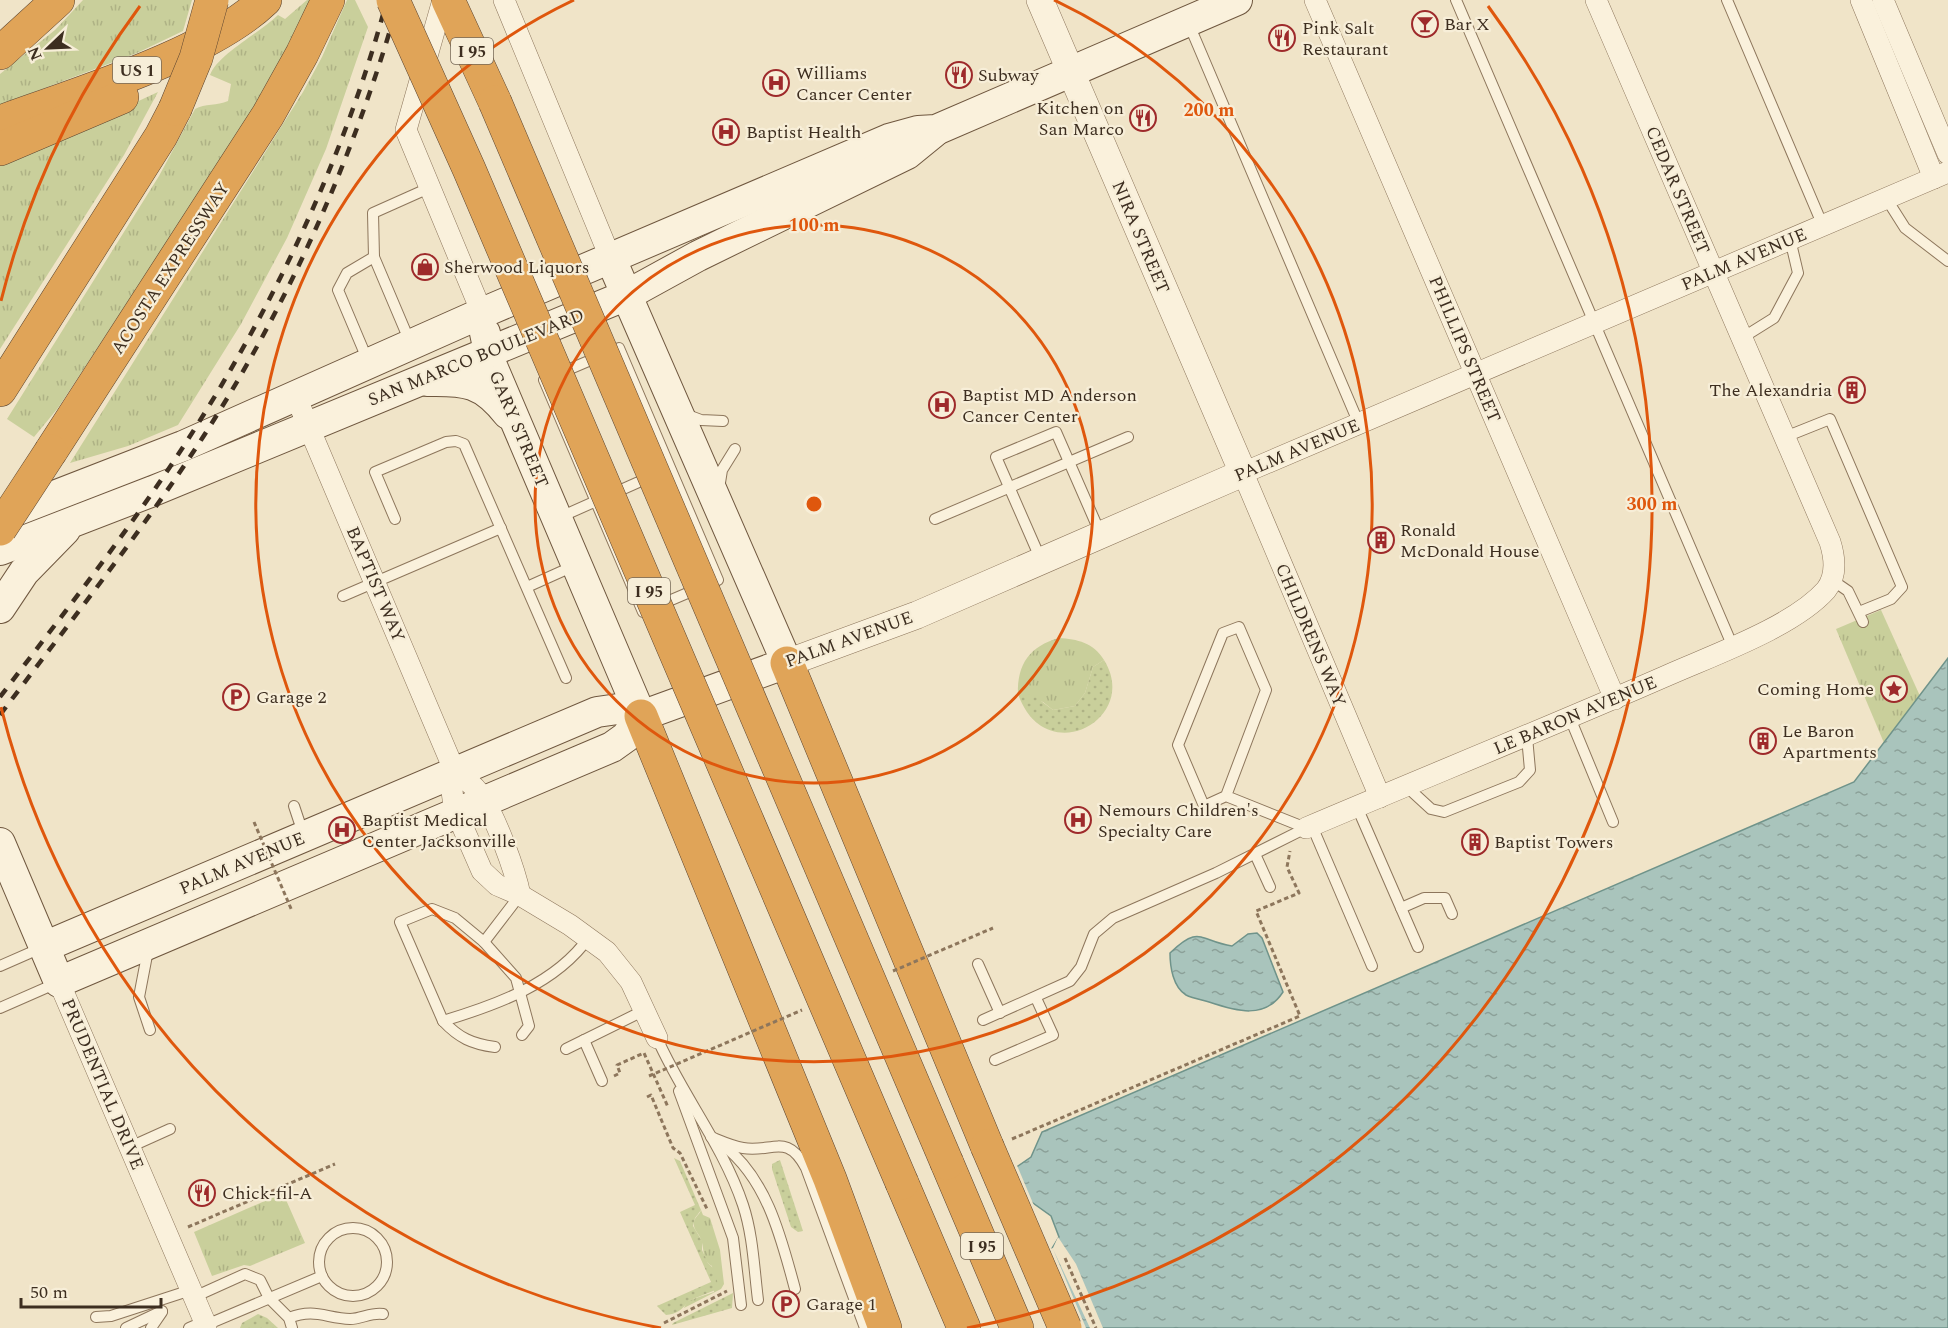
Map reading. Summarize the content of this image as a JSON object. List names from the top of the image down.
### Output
{
  "streets": {
    "highway": ["I 95", "US 1", "ACOSTA EXPRESSWAY"],
    "main road": [
      "PALM AVENUE",
      "SAN MARCO BOULEVARD",
      "GARY STREET",
      "PRUDENTIAL DRIVE"
    ],
    "street": [
      "CEDAR STREET",
      "NIRA STREET",
      "PHILLIPS STREET",
      "BAPTIST WAY",
      "CHILDRENS WAY",
      "LE BARON AVENUE"
    ]
  },
  "crossings": [
    ["CEDAR STREET", "PALM AVENUE"],
    ["CEDAR STREET", "LE BARON AVENUE"],
    ["NIRA STREET", "PALM AVENUE"],
    ["NIRA STREET", "SAN MARCO BOULEVARD"],
    ["NIRA STREET", "CHILDRENS WAY"],
    ["PALM AVENUE", "PHILLIPS STREET"],
    ["PALM AVENUE", "GARY STREET"],
    ["PALM AVENUE", "BAPTIST WAY"],
    ["PALM AVENUE", "CHILDRENS WAY"],
    ["PALM AVENUE", "PRUDENTIAL DRIVE"],
    ["PHILLIPS STREET", "LE BARON AVENUE"],
    ["SAN MARCO BOULEVARD", "GARY STREET"],
    ["SAN MARCO BOULEVARD", "BAPTIST WAY"],
    ["CHILDRENS WAY", "LE BARON AVENUE"]
  ],
  "places": {
    "bar": ["Bar X"],
    "restaurant": [
      "Pink Salt Restaurant",
      "Subway",
      "Kitchen on San Marco",
      "Chick-fil-A"
    ],
    "hospital": [
      "Williams Cancer Center",
      "Baptist Health",
      "Baptist MD Anderson Cancer Center",
      "Nemours Children's Specialty Care",
      "Baptist Medical Center Jacksonville"
    ],
    "shop": ["Sherwood Liquors"],
    "building": [
      "The Alexandria",
      "Ronald McDonald House",
      "Le Baron Apartments",
      "Baptist Towers"
    ],
    "place": ["Coming Home"],
    "parking": ["Garage 2", "Garage 1"]
  },
  "scale_bar": "50 m",
  "north": "bottom left",
  "rings": ["200 m", "100 m", "300 m"]
}
